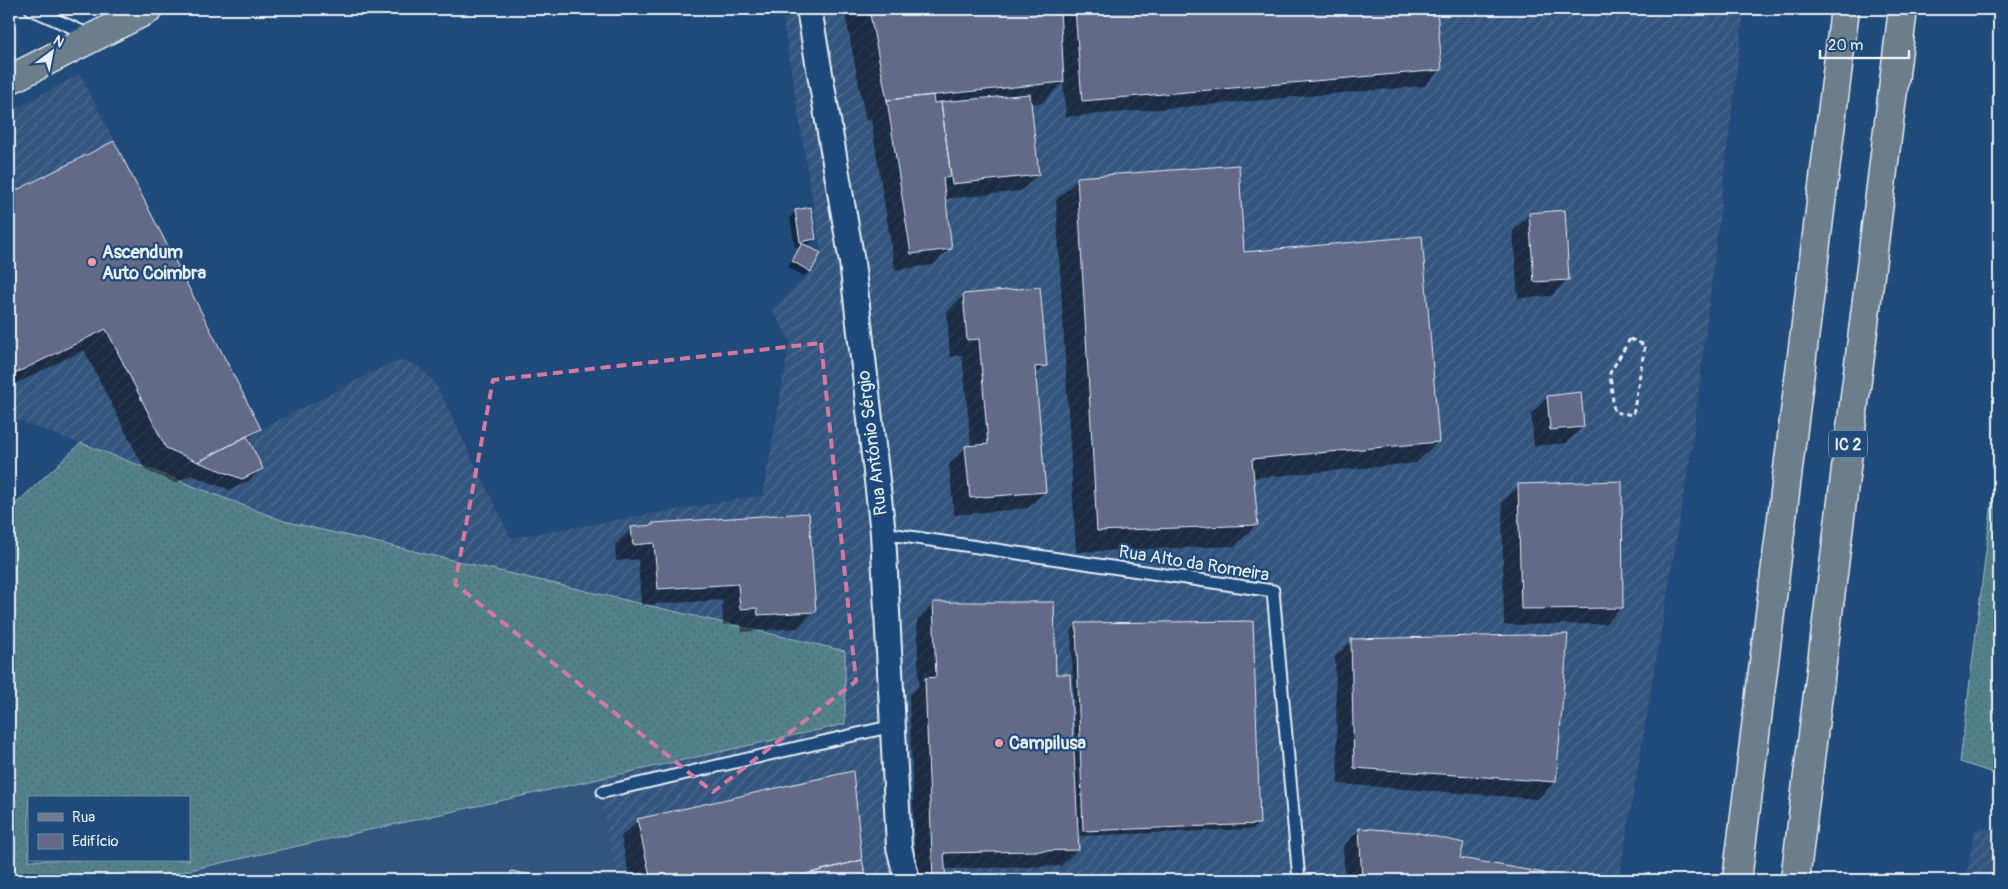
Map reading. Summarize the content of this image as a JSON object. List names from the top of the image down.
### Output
{
  "streets": {
    "main road": ["IC 2"],
    "street": ["Rua António Sérgio"],
    "lane": ["Rua Alto da Romeira"]
  },
  "crossings": [
    ["Rua António Sérgio", "Rua Alto da Romeira"]
  ],
  "places": ["Ascendum Auto Coimbra", "Campilusa"],
  "legend": ["Rua", "Edifício"],
  "scale_bar": "20 m",
  "north": "top right"
}
